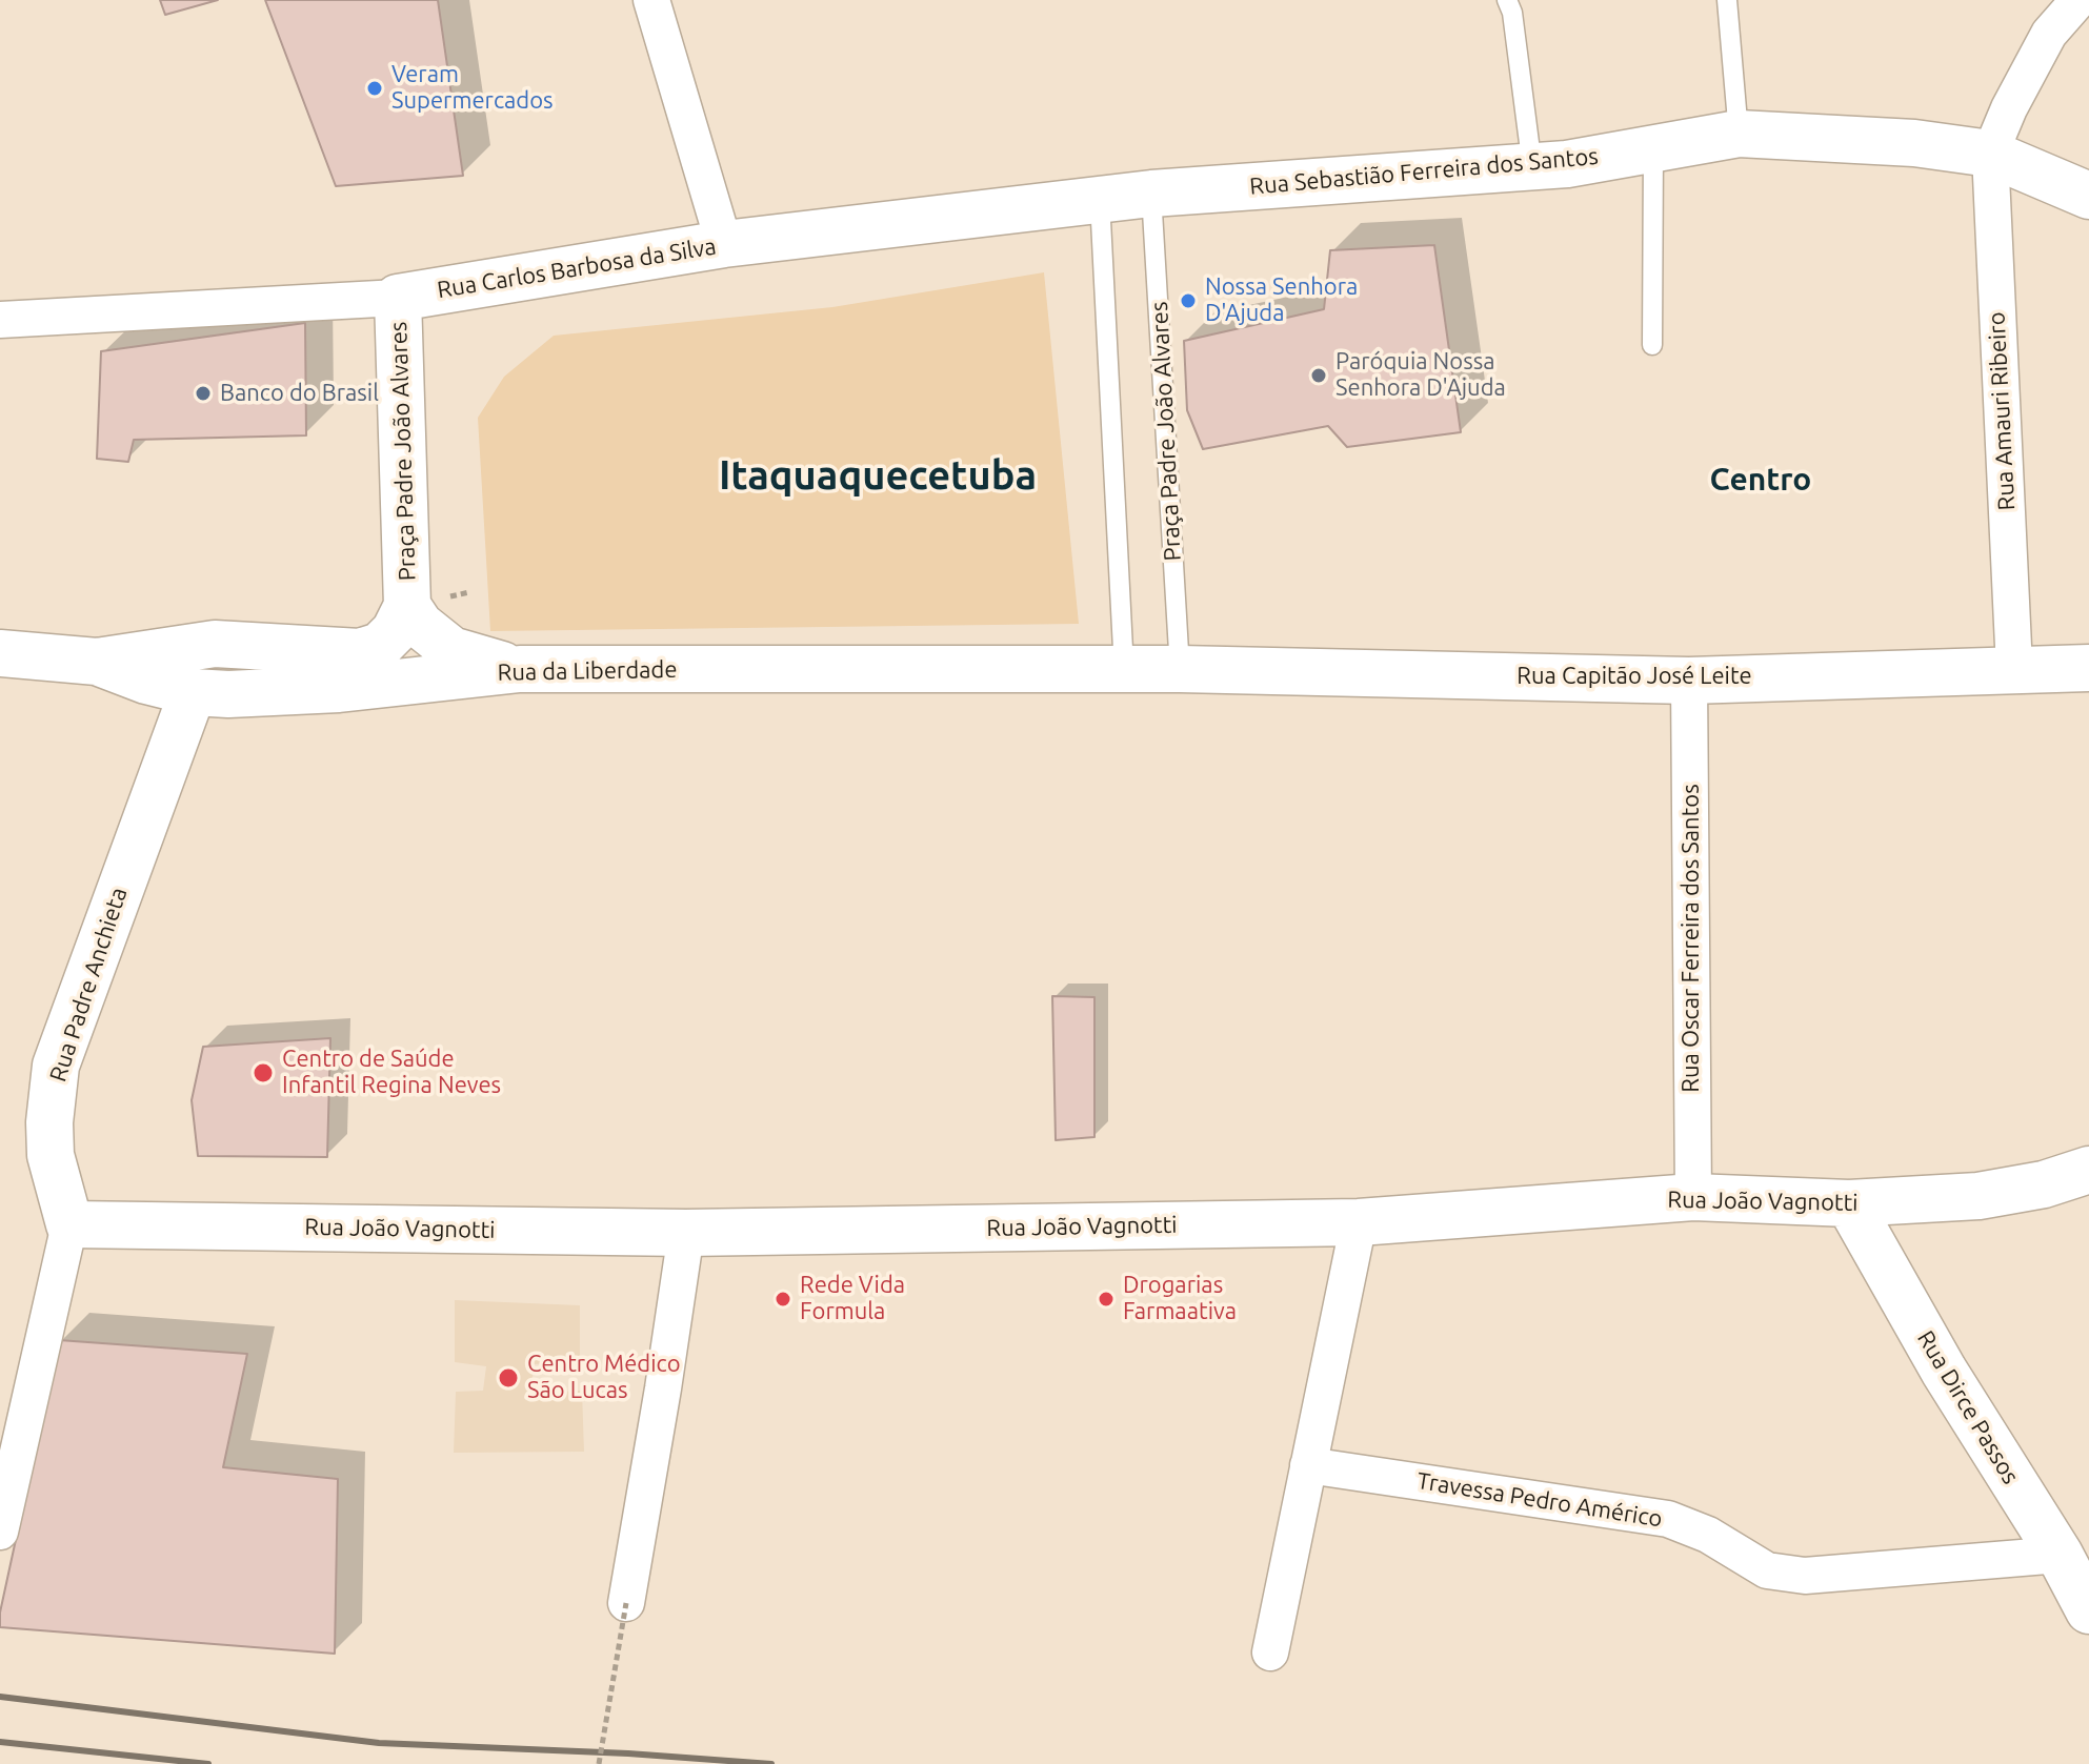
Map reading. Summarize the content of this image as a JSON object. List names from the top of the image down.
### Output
{
  "streets": {
    "main road": [
      "Rua Sebastião Ferreira dos Santos",
      "Rua Carlos Barbosa da Silva",
      "Praça Padre João Alvares",
      "Rua da Liberdade",
      "Rua Capitão José Leite",
      "Rua Padre Anchieta",
      "Rua João Vagnotti",
      "Rua Dirce Passos"
    ],
    "street": ["Rua Amauri Ribeiro", "Rua Oscar Ferreira dos Santos", "Travessa Pedro Américo"]
  },
  "crossings": [
    ["Rua Sebastião Ferreira dos Santos", "Rua Carlos Barbosa da Silva"],
    ["Rua Sebastião Ferreira dos Santos", "Rua Amauri Ribeiro"],
    ["Rua Sebastião Ferreira dos Santos", "Praça Padre João Alvares"],
    ["Rua Carlos Barbosa da Silva", "Praça Padre João Alvares"],
    ["Rua Amauri Ribeiro", "Rua Capitão José Leite"],
    ["Praça Padre João Alvares", "Rua da Liberdade"],
    ["Praça Padre João Alvares", "Rua Capitão José Leite"],
    ["Rua da Liberdade", "Rua Capitão José Leite"],
    ["Rua da Liberdade", "Rua Padre Anchieta"],
    ["Rua Capitão José Leite", "Rua Oscar Ferreira dos Santos"],
    ["Rua Oscar Ferreira dos Santos", "Rua João Vagnotti"],
    ["Rua Padre Anchieta", "Rua João Vagnotti"],
    ["Rua João Vagnotti", "Rua Dirce Passos"],
    ["Rua Dirce Passos", "Travessa Pedro Américo"]
  ],
  "districts": ["Itaquaquecetuba", "Centro"],
  "places": [
    "Veram Supermercados",
    "Nossa Senhora D'Ajuda",
    "Paróquia Nossa Senhora D'Ajuda",
    "Banco do Brasil",
    "Centro de Saúde Infantil Regina Neves",
    "Rede Vida Formula",
    "Drogarias Farmaativa",
    "Centro Médico São Lucas"
  ]
}
